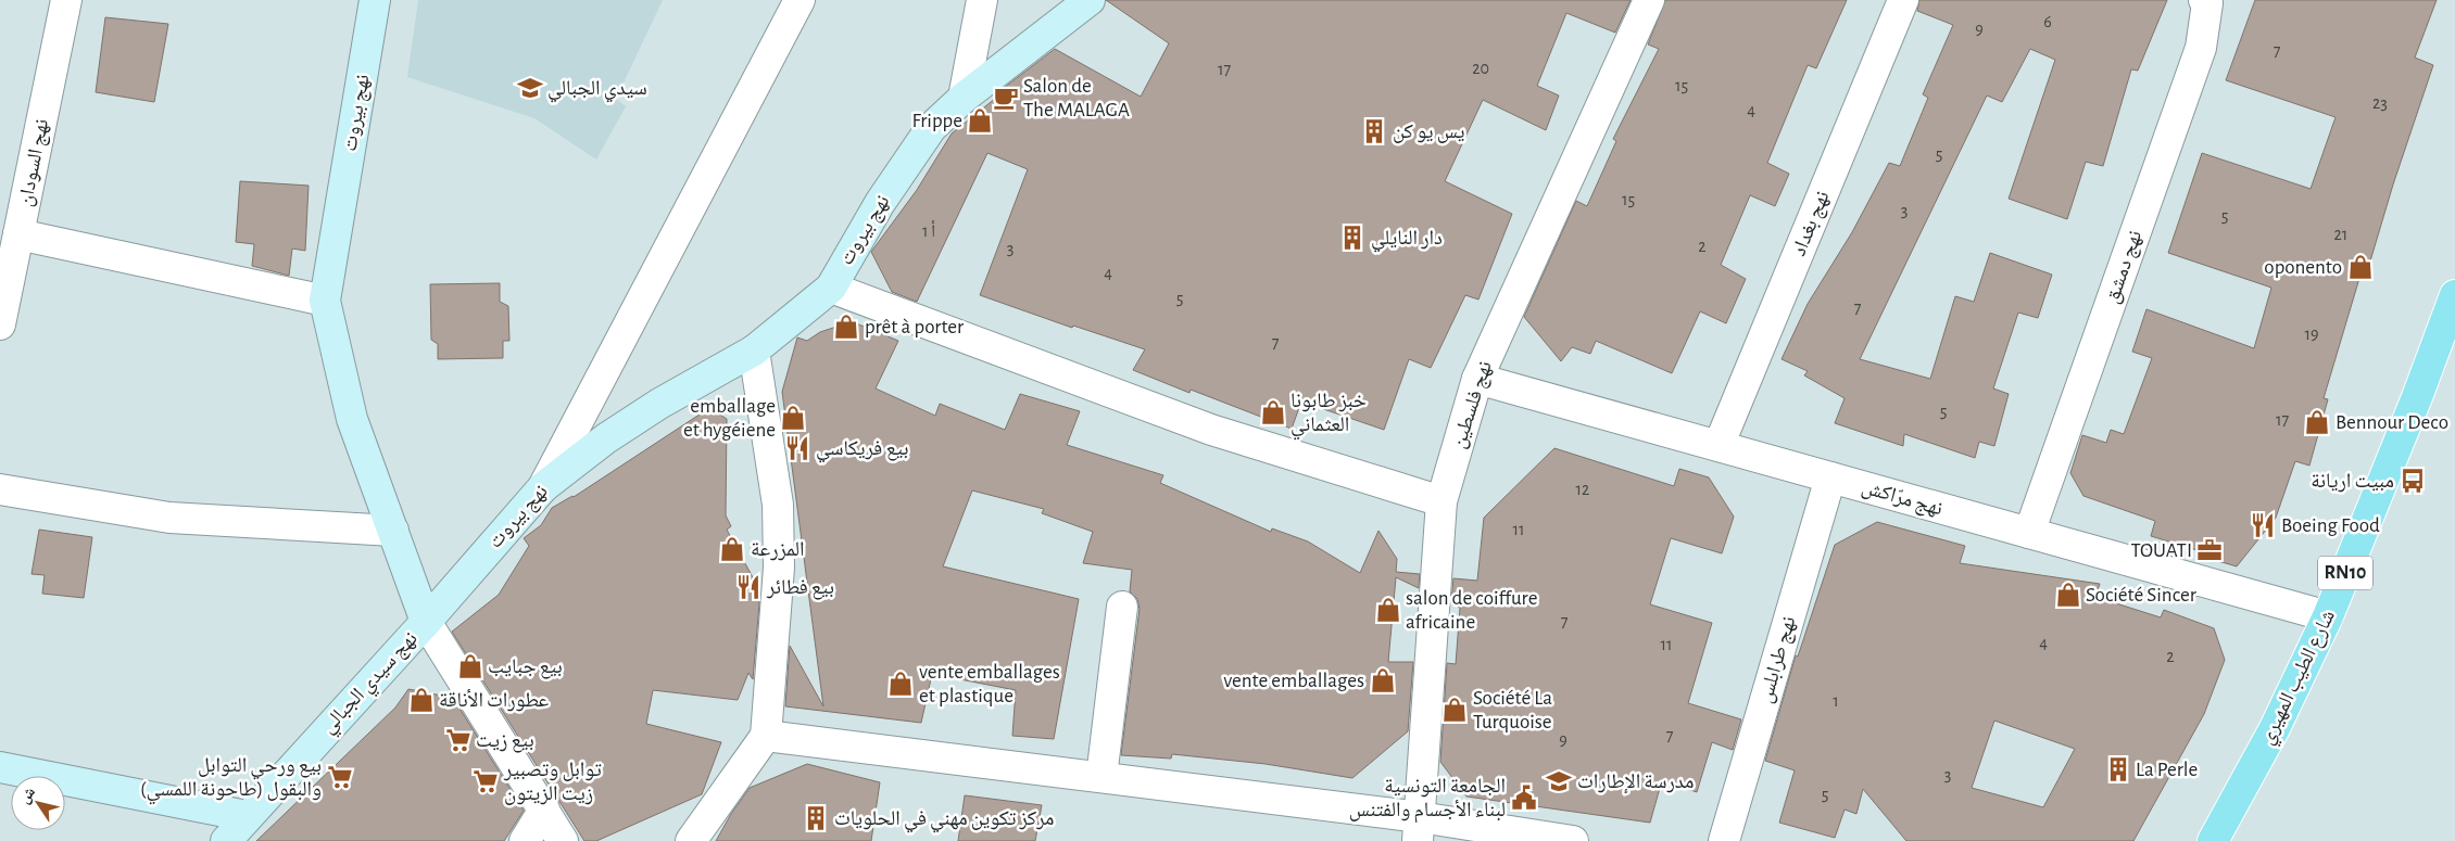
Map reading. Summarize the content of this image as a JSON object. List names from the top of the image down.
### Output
{
  "streets": {
    "main road": ["RN10", "شارع الطيب المهيري"],
    "street": [
      "نهج بيروت",
      "نهج السودان",
      "نهج بغداد",
      "نهج دمشق",
      "نهج فلسطين",
      "نهج مرّاكش",
      "نهج طرابلس",
      "نهج سيدي الجبالي"
    ]
  },
  "crossings": [
    ["نهج بيروت", "نهج سيدي الجبالي"],
    ["نهج بغداد", "نهج مرّاكش"],
    ["نهج دمشق", "نهج مرّاكش"],
    ["نهج فلسطين", "نهج مرّاكش"],
    ["نهج مرّاكش", "نهج طرابلس"],
    ["نهج مرّاكش", "شارع الطيب المهيري"]
  ],
  "places": {
    "school or university": ["سيدي الجبالي", "مدرسة الإطارات"],
    "cafe": ["Salon de The MALAGA"],
    "shop": [
      "Frippe",
      "oponento",
      "prêt à porter",
      "خبز طابونا العثماني",
      "emballage et hygéiene",
      "Bennour Deco",
      "المزرعة",
      "Société Sincer",
      "salon de coiffure africaine",
      "بيع جبايب",
      "vente emballages",
      "vente emballages et plastique",
      "عطورات الأناقة",
      "Société La Turquoise"
    ],
    "building": [
      "يس يو كن",
      "دار النايلي",
      "La Perle",
      "مركز تكوين مهني في الحلويات"
    ],
    "restaurant": ["بيع فريكاسي", "Boeing Food", "بيع فطائر"],
    "bus stop": ["مبيت اريانة"],
    "office": ["TOUATI"],
    "supermarket": ["بيع زيت", "بيع ورحي التوابل والبقول (طاحونة اللمسي)", "توابل وتصبير زيت الزيتون"],
    "public building": ["الجامعة التونسية لبناء الأجسام والفتنس"]
  },
  "house_numbers": [
    "6",
    "9",
    "7",
    "20",
    "17",
    "15",
    "23",
    "4",
    "5",
    "15",
    "3",
    "5",
    "1 أ",
    "21",
    "2",
    "3",
    "4",
    "5",
    "7",
    "19",
    "7",
    "5",
    "17",
    "12",
    "11",
    "7",
    "4",
    "11",
    "2",
    "1",
    "7",
    "9",
    "3",
    "5"
  ],
  "north": "top left"
}
